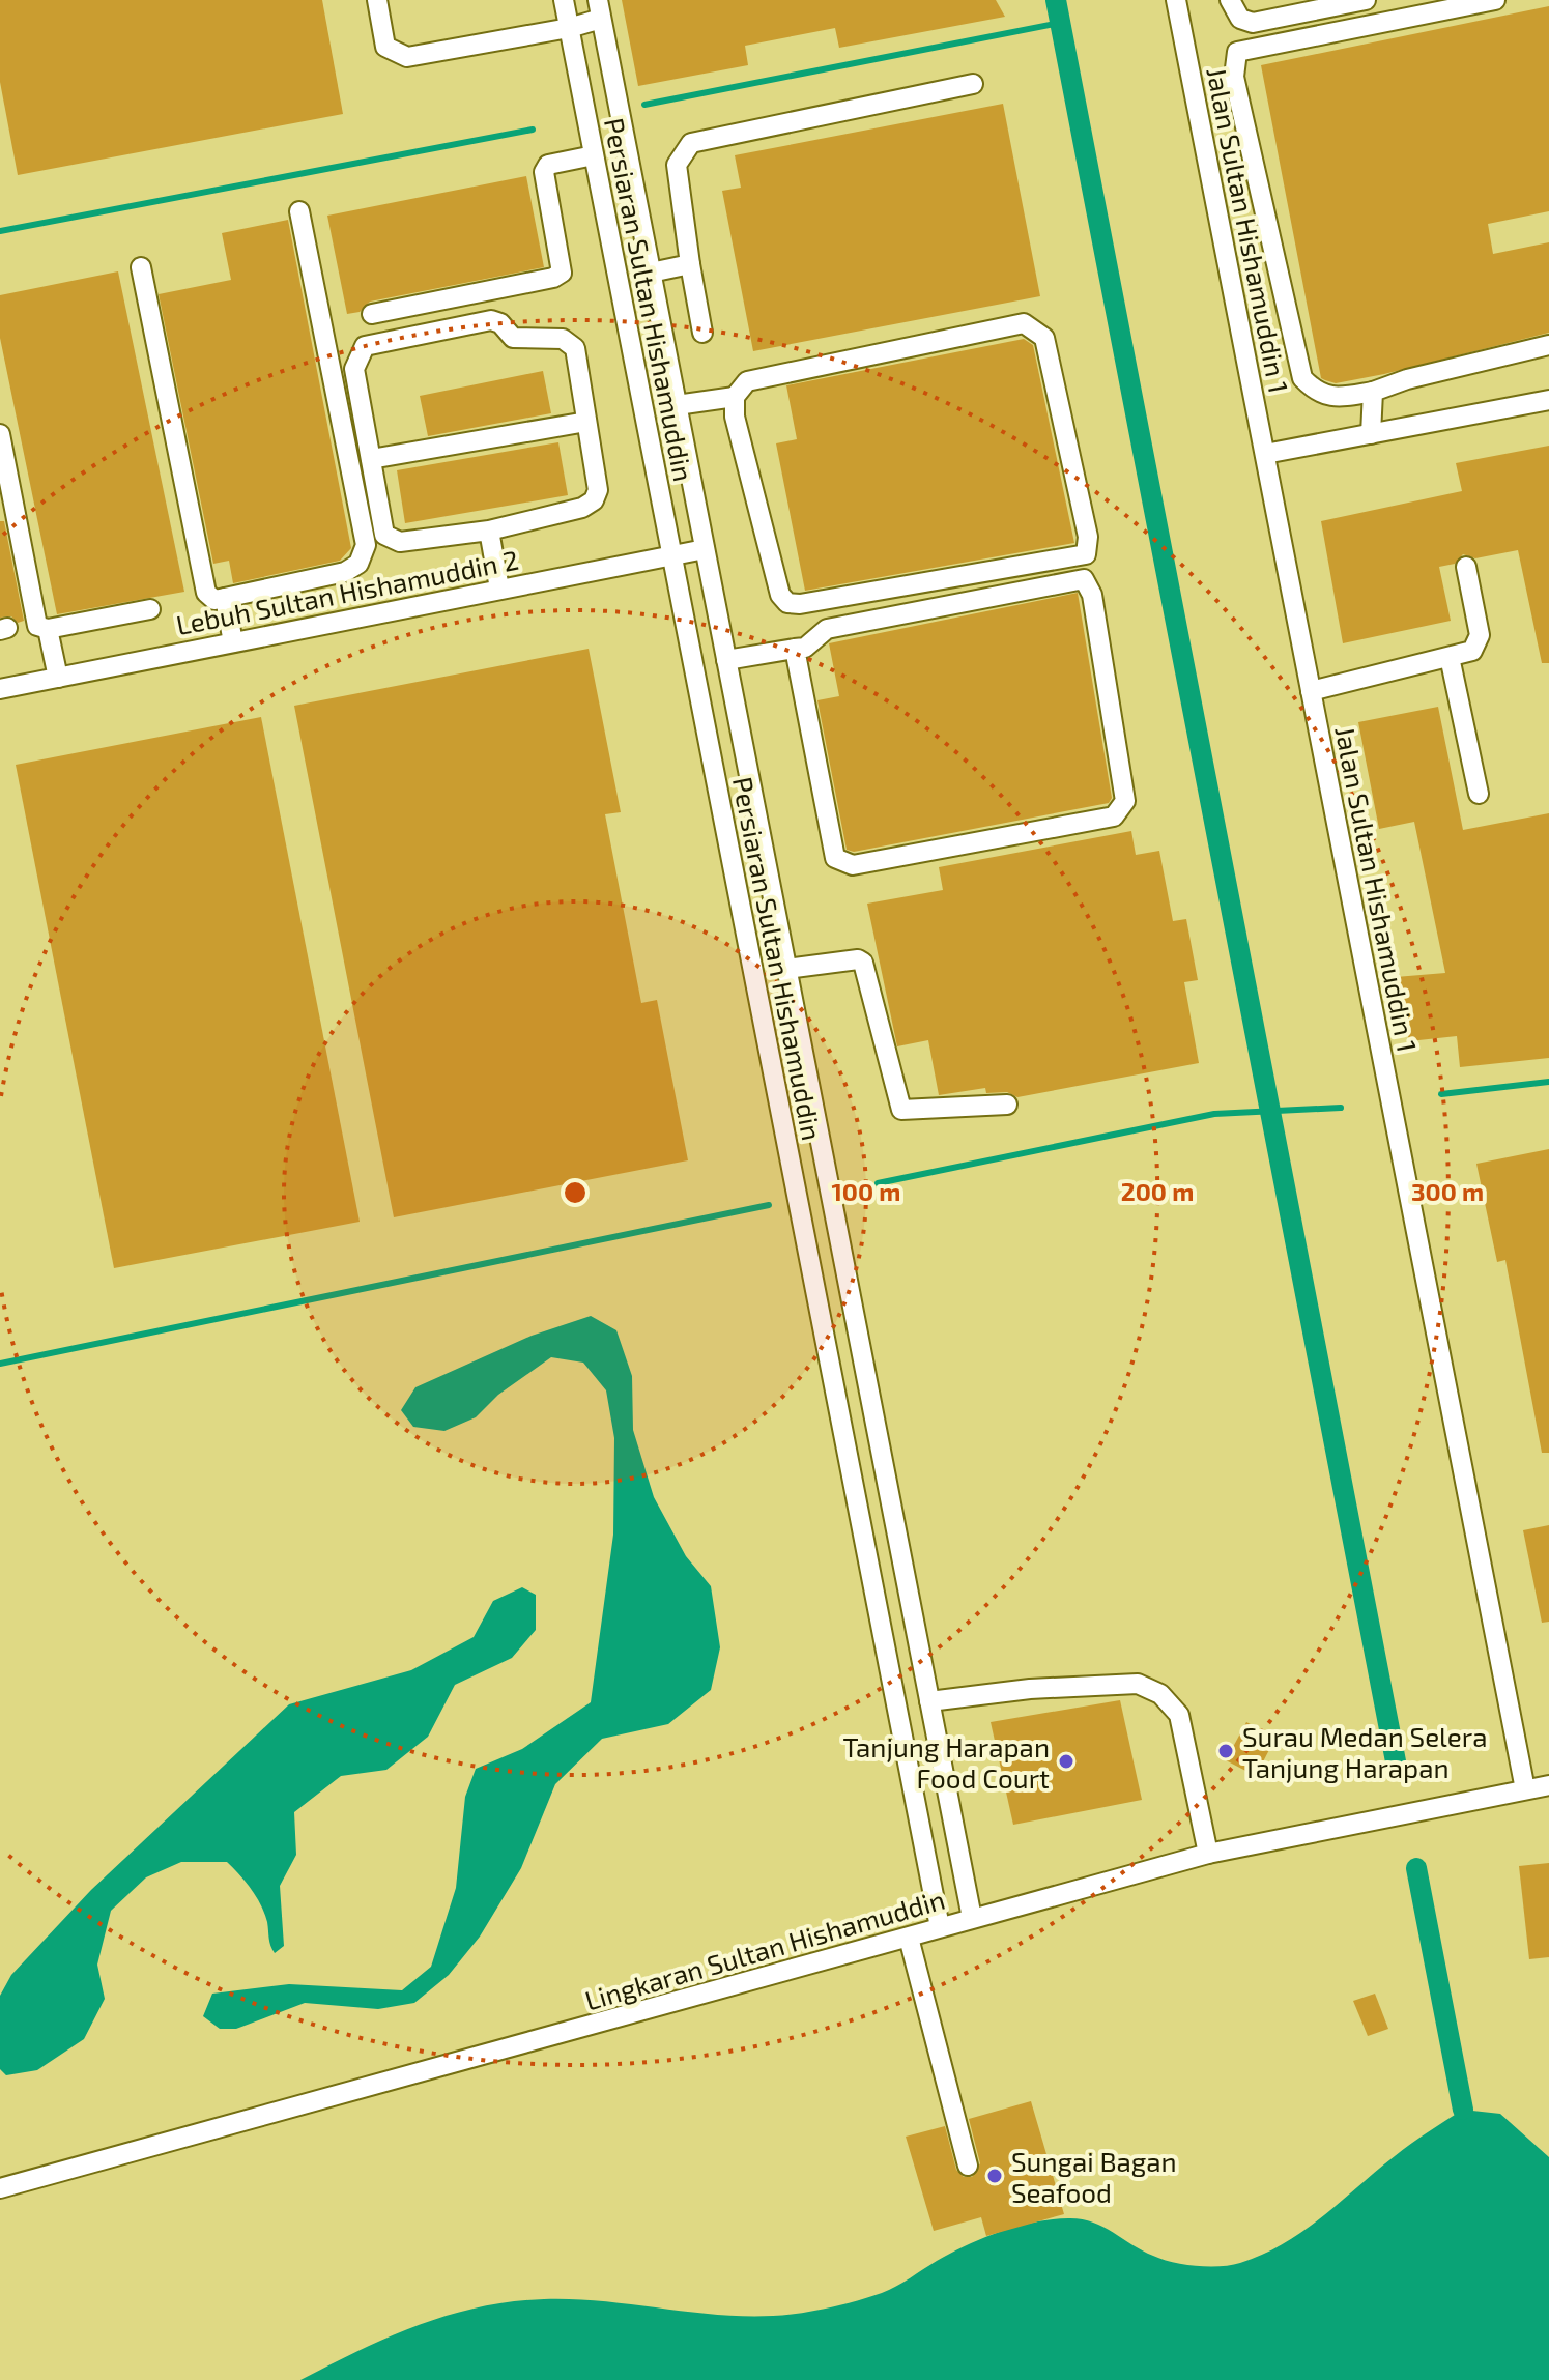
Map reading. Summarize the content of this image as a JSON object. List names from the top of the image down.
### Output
{
  "streets": {
    "street": [
      "Jalan Sultan Hishamuddin 1",
      "Persiaran Sultan Hishamuddin",
      "Lebuh Sultan Hishamuddin 2",
      "Lingkaran Sultan Hishamuddin"
    ]
  },
  "crossings": [
    ["Jalan Sultan Hishamuddin 1", "Lingkaran Sultan Hishamuddin"],
    ["Persiaran Sultan Hishamuddin", "Lebuh Sultan Hishamuddin 2"],
    ["Persiaran Sultan Hishamuddin", "Lingkaran Sultan Hishamuddin"]
  ],
  "places": ["Surau Medan Selera Tanjung Harapan", "Tanjung Harapan Food Court", "Sungai Bagan Seafood"],
  "rings": ["100 m", "200 m", "300 m"]
}
